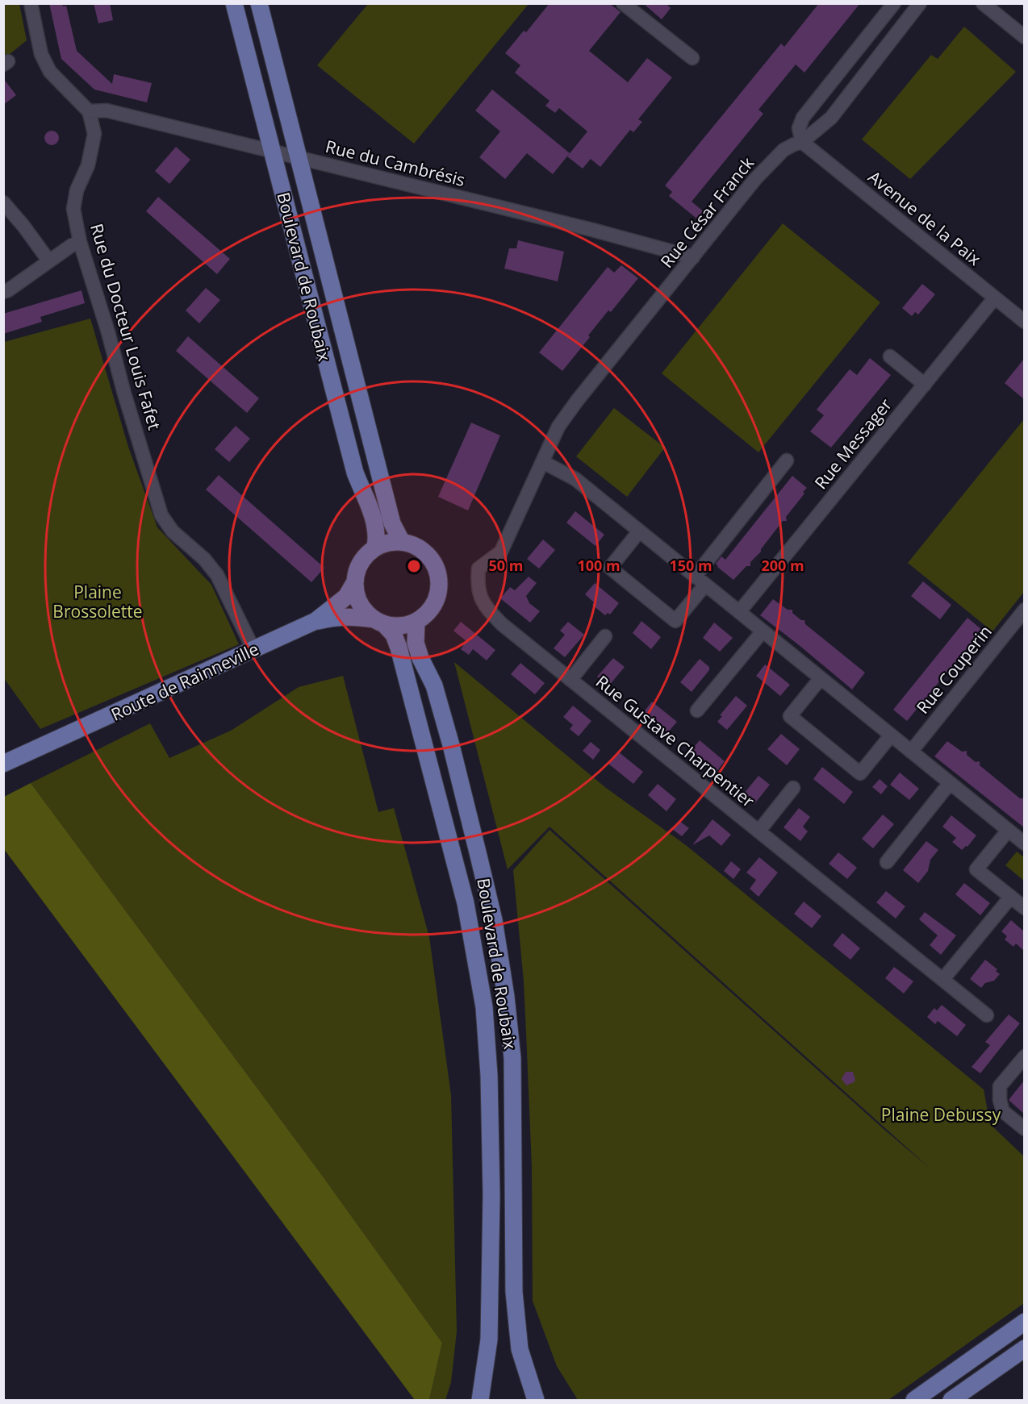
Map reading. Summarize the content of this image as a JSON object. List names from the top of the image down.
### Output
{
  "streets": {
    "main road": ["Boulevard de Roubaix", "Route de Rainneville"],
    "street": [
      "Rue du Cambrésis",
      "Rue César Franck",
      "Avenue de la Paix",
      "Rue du Docteur Louis Fafet",
      "Rue Messager",
      "Rue Couperin",
      "Rue Gustave Charpentier"
    ]
  },
  "crossings": [
    ["Rue du Cambrésis", "Rue César Franck"],
    ["Rue du Cambrésis", "Boulevard de Roubaix"],
    ["Rue du Cambrésis", "Rue du Docteur Louis Fafet"],
    ["Rue César Franck", "Avenue de la Paix"],
    ["Rue César Franck", "Rue Gustave Charpentier"],
    ["Avenue de la Paix", "Rue Messager"],
    ["Boulevard de Roubaix", "Route de Rainneville"],
    ["Rue du Docteur Louis Fafet", "Route de Rainneville"]
  ],
  "parks": ["Plaine Brossolette", "Plaine Debussy"],
  "rings": [
    "50 m",
    "100 m",
    "150 m",
    "200 m"
  ]
}
